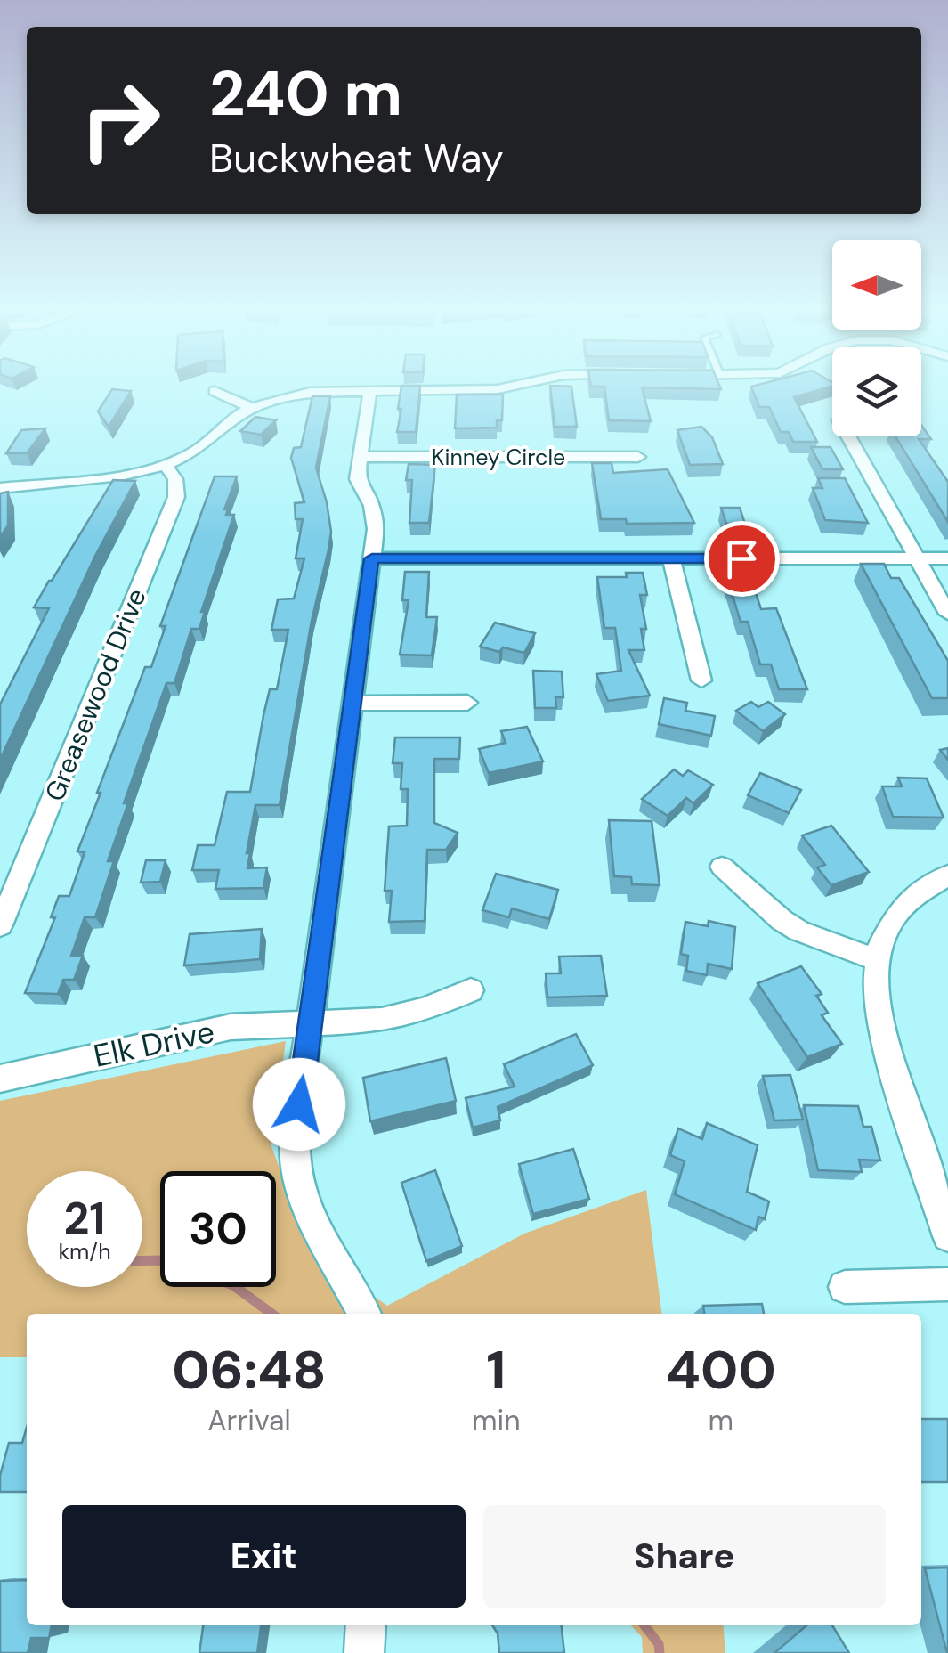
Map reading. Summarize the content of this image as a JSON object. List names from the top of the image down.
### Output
{
  "streets": {
    "street": ["Kinney Circle", "Greasewood Drive", "Elk Drive"]
  },
  "north": "left",
  "page": {
    "turn": ["240 m", "Buckwheat Way"],
    "speed": "21 km/h",
    "limit": "30",
    "eta": [
      "06:48",
      "Arrival",
      "1",
      "min",
      "400",
      "m"
    ],
    "buttons": ["Exit", "Share"]
  }
}
